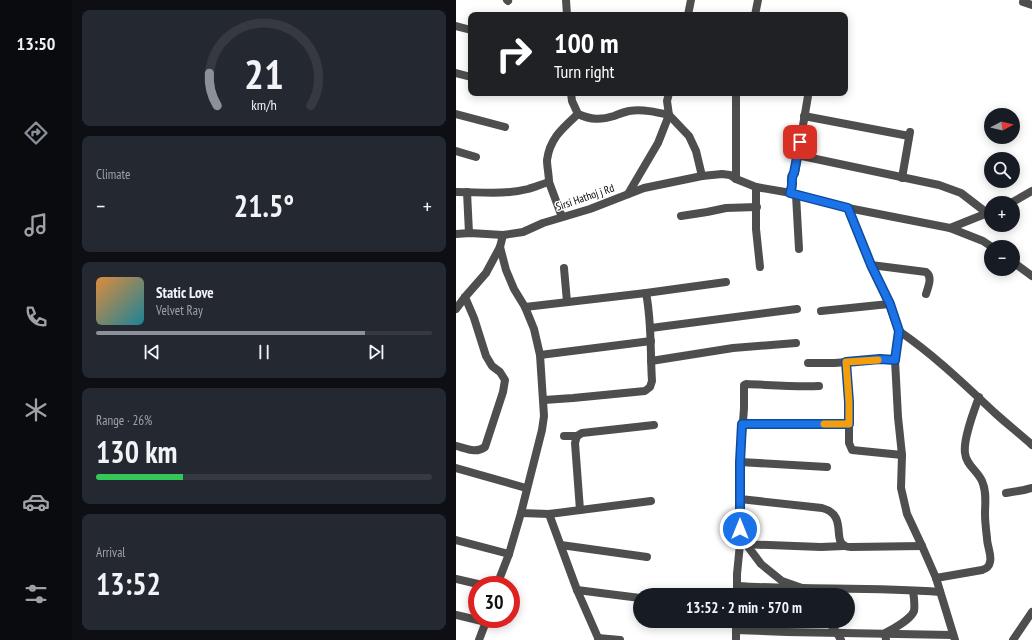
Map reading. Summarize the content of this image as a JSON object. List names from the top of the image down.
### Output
{
  "streets": {
    "street": ["Sirsi Hathoj j Rd"]
  },
  "north": "right",
  "page": {
    "tabs": "13:50",
    "turn": ["100 m", "Turn right"],
    "map_buttons": ["+", "−"],
    "tile": [
      "Climate",
      ["Range · 26%", "130 km"],
      ["Arrival", "13:52"]
    ],
    "heat": ["−", "21.5°", "+"],
    "song": ["Static Love", "Velvet Ray"],
    "limit": "30",
    "trip": "13:52 · 2 min · 570 m",
    "gauge": ["21", "km/h"]
  }
}
